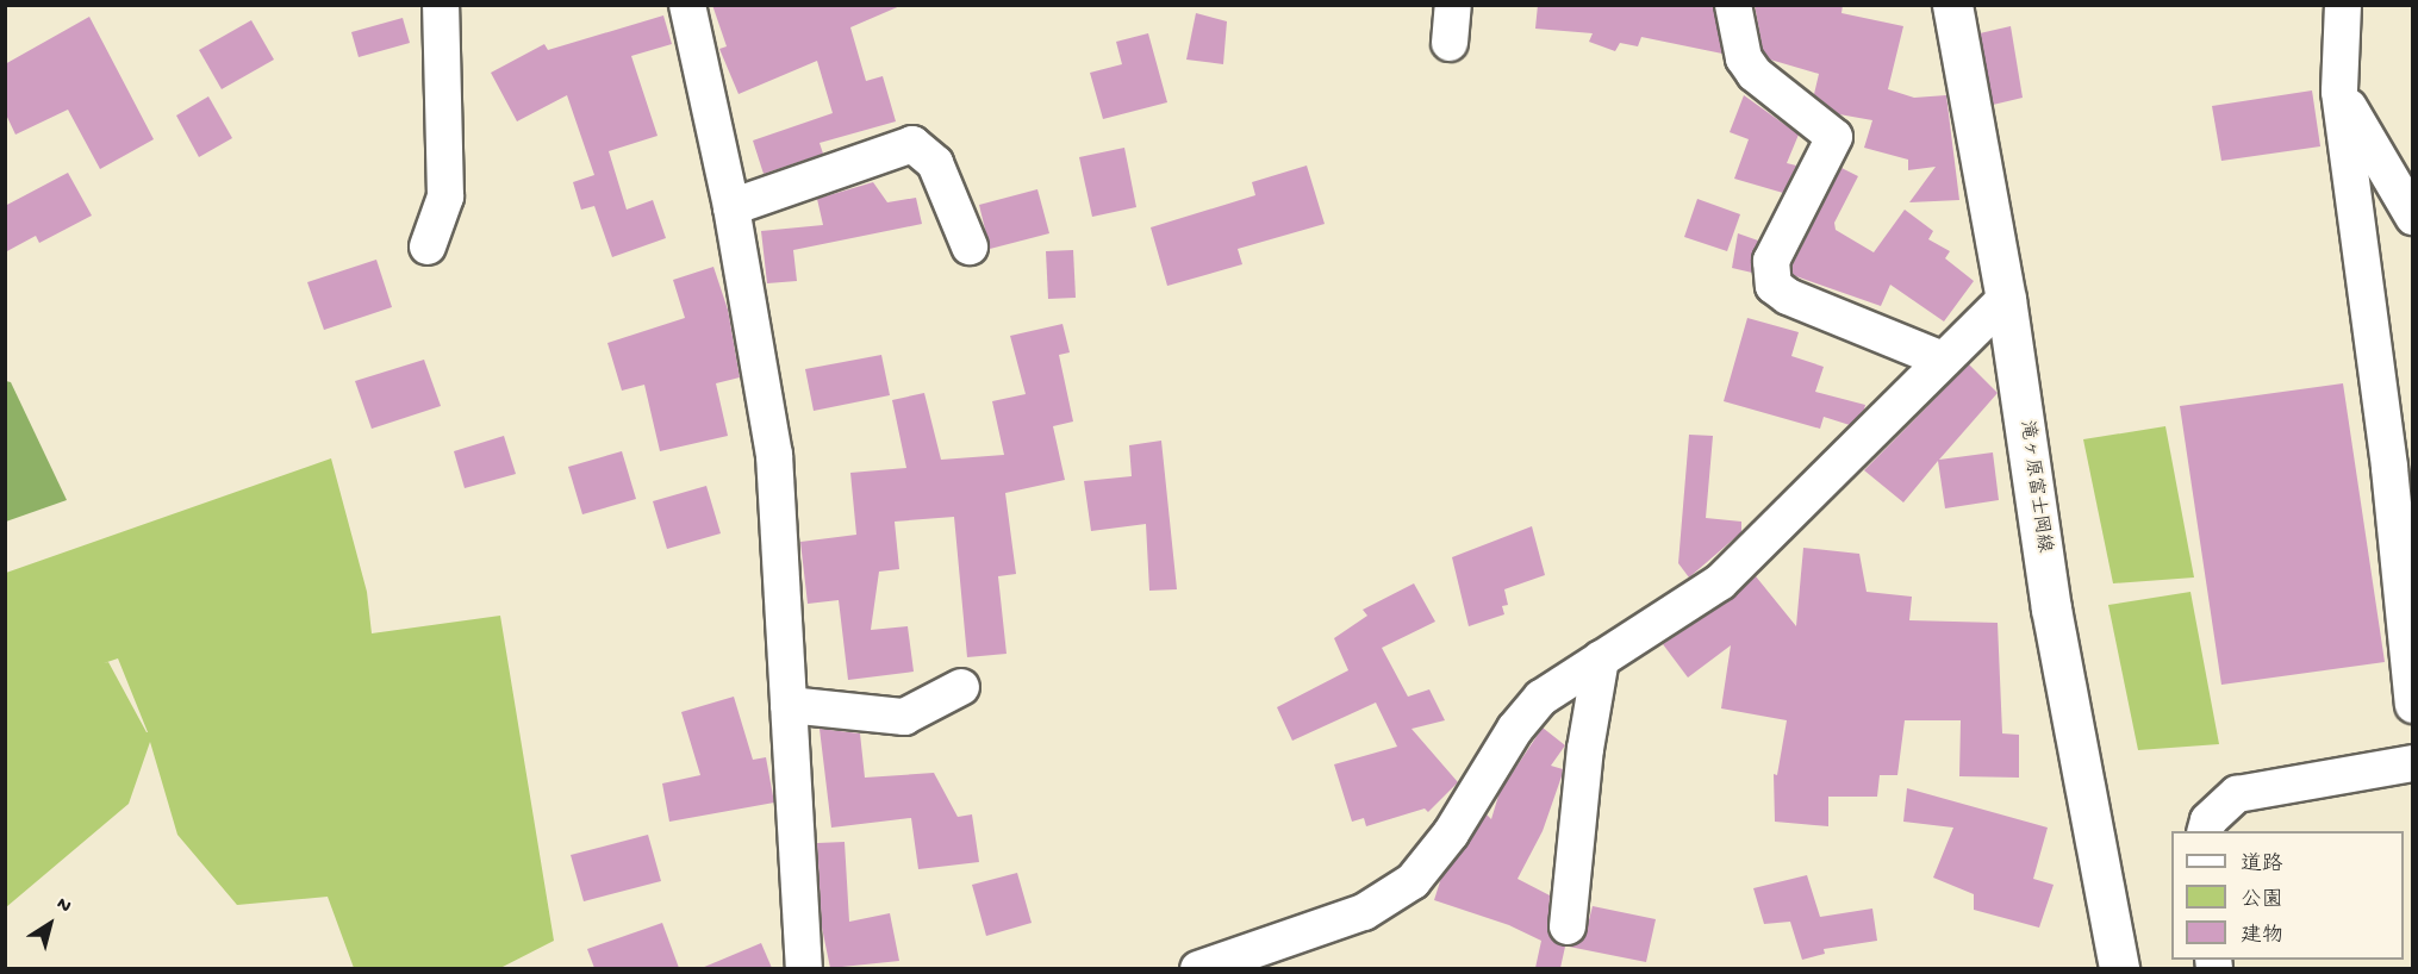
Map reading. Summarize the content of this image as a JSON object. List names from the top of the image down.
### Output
{
  "streets": {
    "main road": ["滝ヶ原富士岡線"]
  },
  "legend": ["道路", "公園", "建物"],
  "north": "top right"
}
